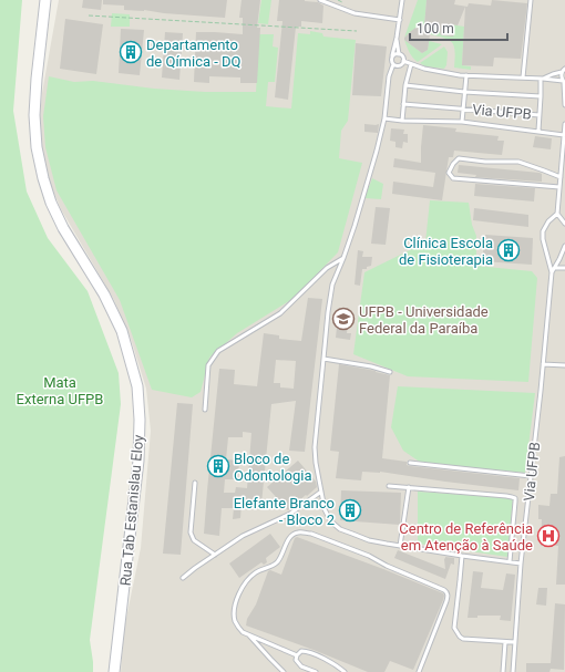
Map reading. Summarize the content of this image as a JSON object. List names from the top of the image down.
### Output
{
  "streets": {
    "street": ["Rua Tab Estanislau Eloy"],
    "lane": ["Via UFPB"]
  },
  "parks": ["Mata Externa UFPB"],
  "places": {
    "building": [
      "Departamento de Qímica - DQ",
      "Clínica Escola de Fisioterapia",
      "Bloco de Odontologia",
      "Elefante Branco - Bloco 2"
    ],
    "school or university": ["UFPB - Universidade Federal da Paraíba"],
    "hospital": ["Centro de Referência em Atenção à Saúde"]
  },
  "scale_bar": "100 m"
}
